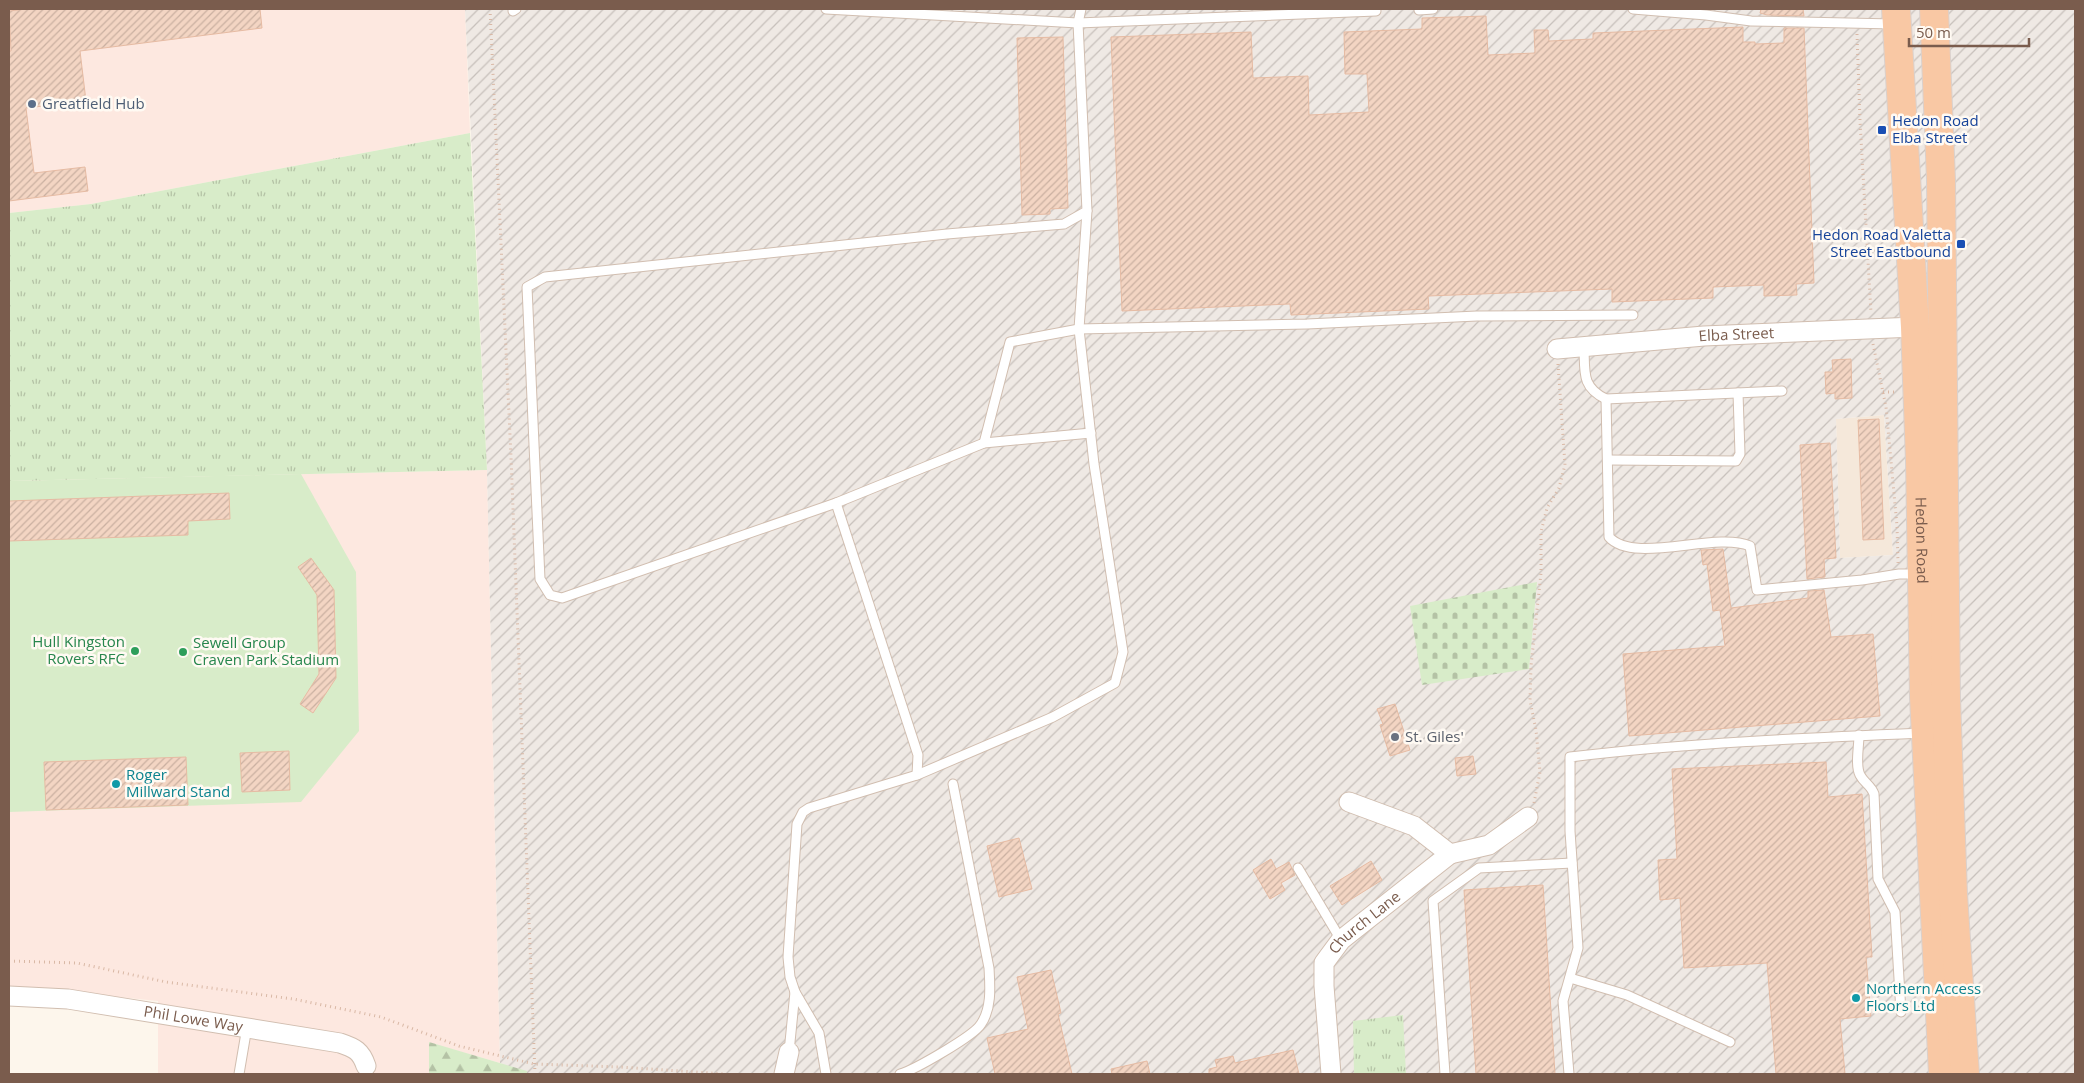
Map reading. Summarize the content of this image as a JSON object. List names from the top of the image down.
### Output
{
  "streets": {
    "highway": ["Hedon Road"],
    "street": ["Elba Street", "Church Lane", "Phil Lowe Way"]
  },
  "crossings": [
    ["Elba Street", "Hedon Road"]
  ],
  "places": {
    "other": [
      "Greatfield Hub",
      "Hull Kingston Rovers RFC",
      "Sewell Group Craven Park Stadium",
      "St. Giles'",
      "Roger Millward Stand",
      "Northern Access Floors Ltd"
    ],
    "transit": ["Hedon Road Elba Street", "Hedon Road Valetta Street Eastbound"]
  },
  "scale_bar": "50 m"
}
